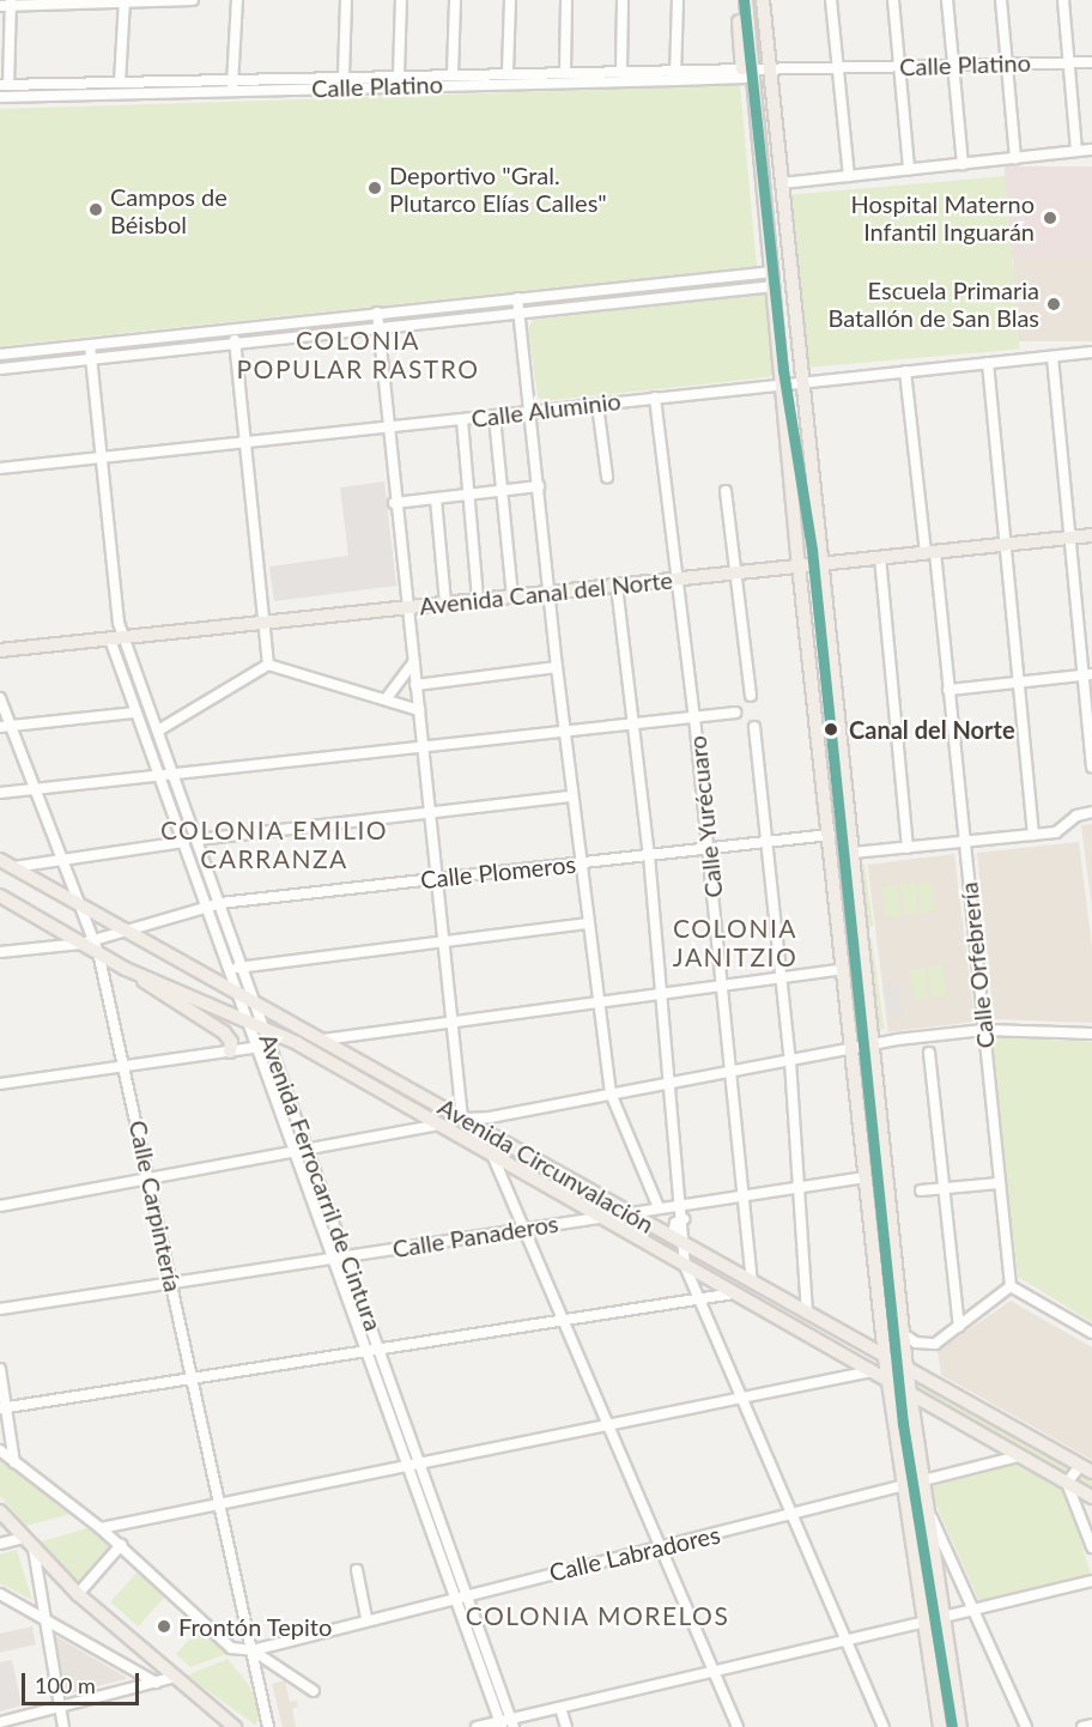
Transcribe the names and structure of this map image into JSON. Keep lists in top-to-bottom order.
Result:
{
  "streets": {
    "main road": ["Avenida Canal del Norte", "Avenida Circunvalación"],
    "street": [
      "Calle Platino",
      "Calle Aluminio",
      "Calle Yurécuaro",
      "Calle Plomeros",
      "Calle Orfebrería",
      "Avenida Ferrocarril de Cintura",
      "Calle Carpintería",
      "Calle Panaderos",
      "Calle Labradores"
    ]
  },
  "crossings": [
    ["Calle Aluminio", "Calle Yurécuaro"],
    ["Calle Aluminio", "Calle Orfebrería"],
    ["Avenida Canal del Norte", "Calle Yurécuaro"],
    ["Avenida Canal del Norte", "Calle Orfebrería"],
    ["Avenida Canal del Norte", "Avenida Ferrocarril de Cintura"],
    ["Calle Yurécuaro", "Calle Plomeros"],
    ["Calle Yurécuaro", "Avenida Circunvalación"],
    ["Calle Yurécuaro", "Calle Panaderos"],
    ["Calle Plomeros", "Avenida Circunvalación"],
    ["Calle Plomeros", "Avenida Ferrocarril de Cintura"],
    ["Calle Plomeros", "Calle Carpintería"],
    ["Avenida Circunvalación", "Avenida Ferrocarril de Cintura"],
    ["Avenida Circunvalación", "Calle Carpintería"],
    ["Avenida Circunvalación", "Calle Panaderos"],
    ["Avenida Circunvalación", "Calle Labradores"],
    ["Avenida Ferrocarril de Cintura", "Calle Panaderos"],
    ["Avenida Ferrocarril de Cintura", "Calle Labradores"],
    ["Calle Carpintería", "Calle Panaderos"],
    ["Calle Carpintería", "Calle Labradores"]
  ],
  "districts": [
    "COLONIA POPULAR RASTRO",
    "COLONIA EMILIO CARRANZA",
    "COLONIA JANITZIO",
    "COLONIA MORELOS"
  ],
  "places": [
    "Deportivo \"Gral. Plutarco Elías Calles\"",
    "Campos de Béisbol",
    "Hospital Materno Infantil Inguarán",
    "Escuela Primaria Batallón de San Blas",
    "Canal del Norte",
    "Frontón Tepito"
  ],
  "scale_bar": "100 m"
}
